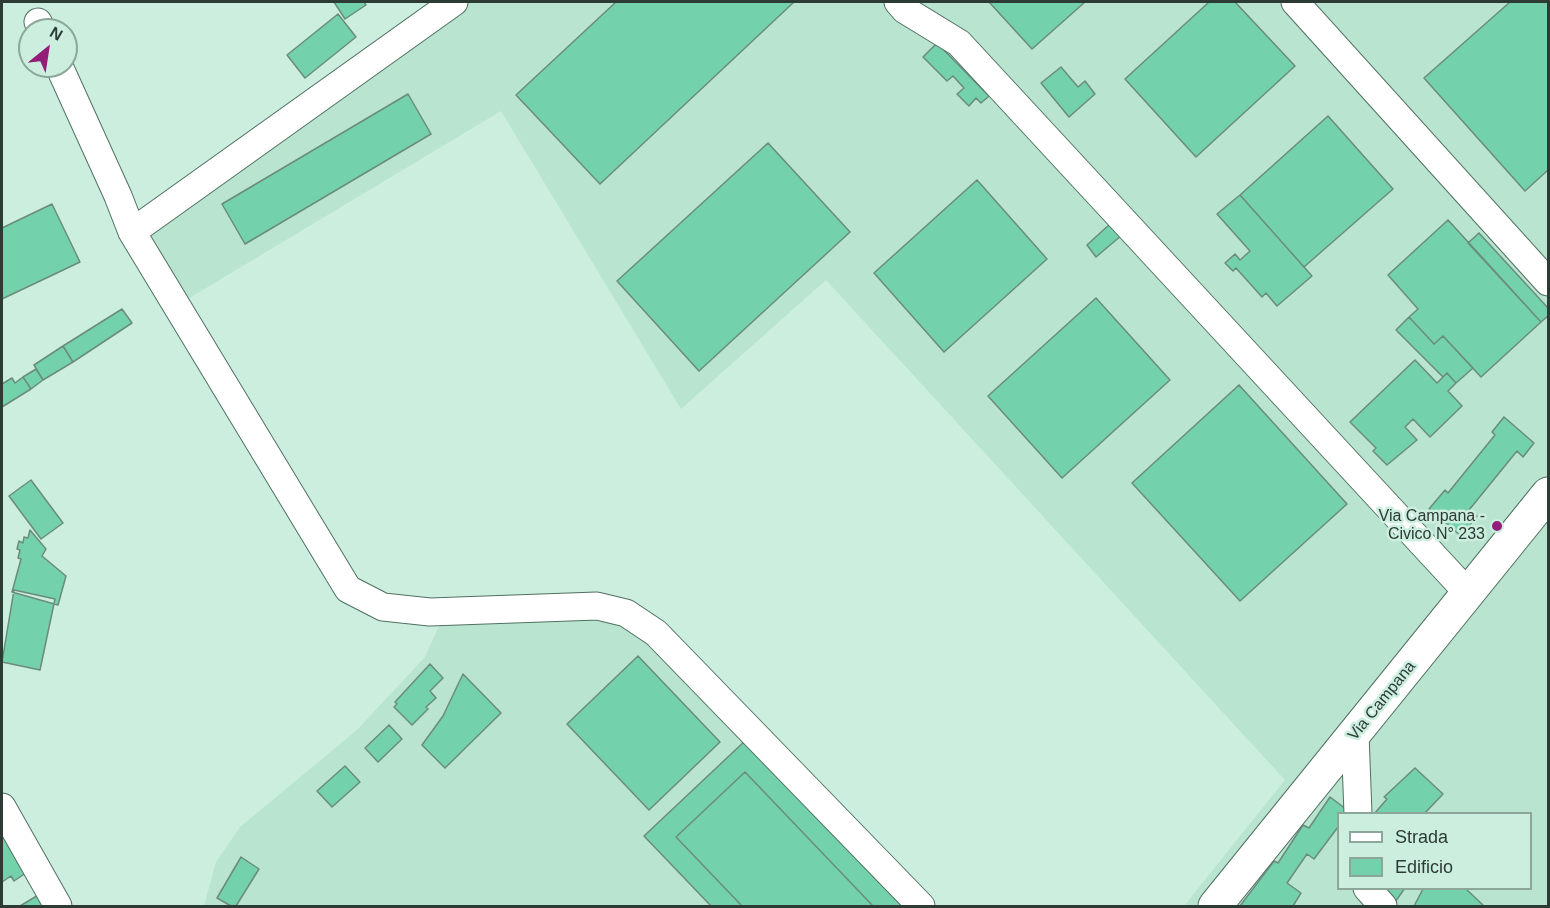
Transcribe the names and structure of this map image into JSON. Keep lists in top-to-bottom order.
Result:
{
  "streets": {
    "street": ["Via Campana"]
  },
  "places": ["Via Campana - Civico N° 233"],
  "legend": ["Strada", "Edificio"],
  "north": "top right"
}
